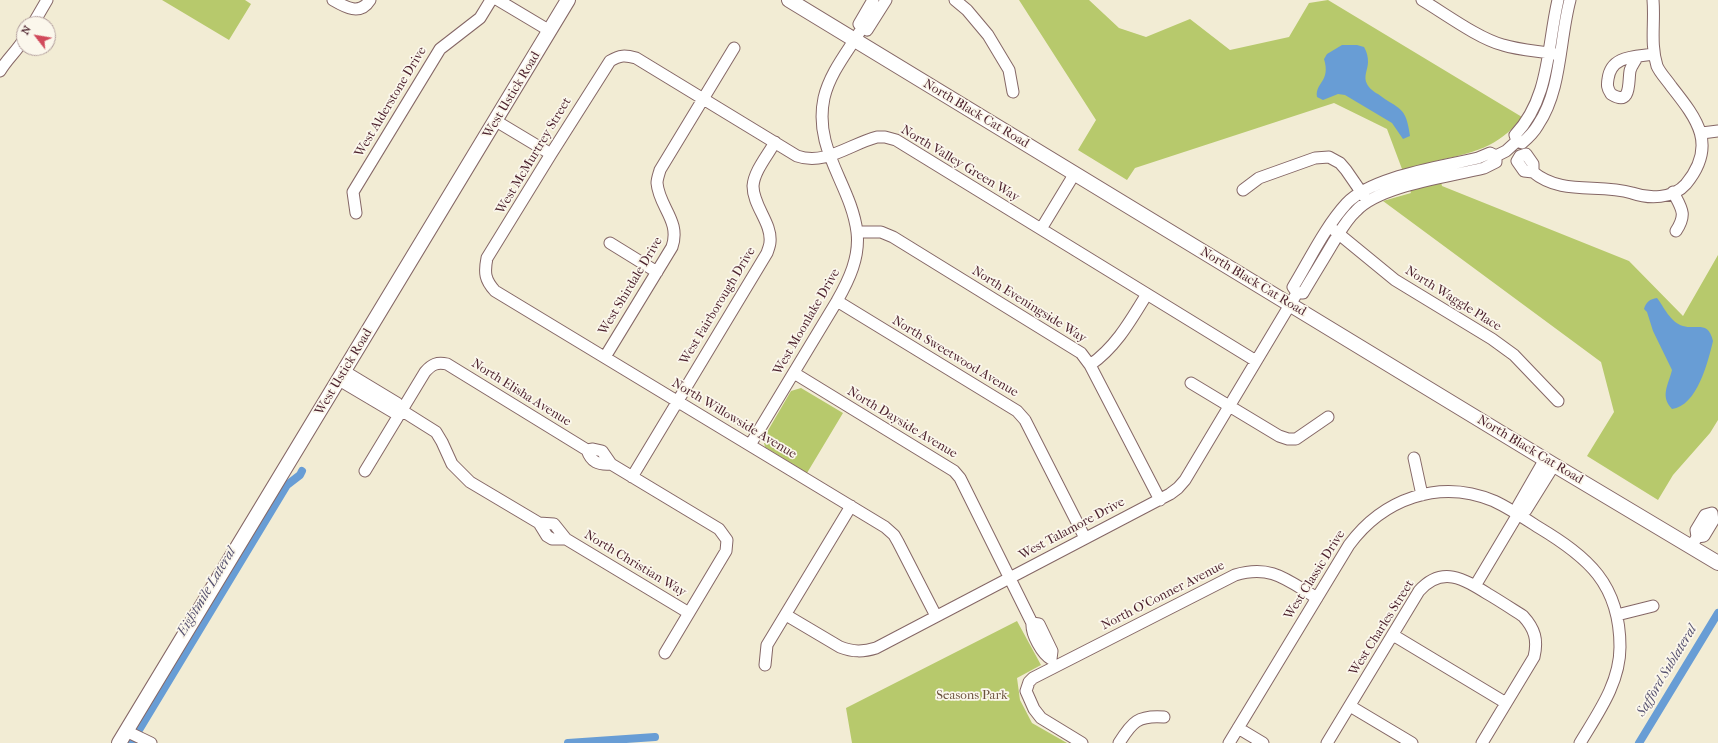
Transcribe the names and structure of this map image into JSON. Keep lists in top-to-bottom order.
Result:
{
  "streets": {
    "main road": ["West Ustick Road", "North Black Cat Road"],
    "street": [
      "West Alderstone Drive",
      "West McMurtrey Street",
      "North Valley Green Way",
      "West Shirdale Drive",
      "North Waggle Place",
      "North Eveningside Way",
      "West Fairborough Drive",
      "West Moonlake Drive",
      "North Sweetwood Avenue",
      "North Elisha Avenue",
      "North Willowside Avenue",
      "North Dayside Avenue",
      "West Talamore Drive",
      "North Christian Way",
      "West Classic Drive",
      "North O'Conner Avenue",
      "West Charles Street"
    ]
  },
  "crossings": [
    ["West Ustick Road", "North Christian Way"],
    ["North Black Cat Road", "West Moonlake Drive"],
    ["North Black Cat Road", "West Talamore Drive"],
    ["West McMurtrey Street", "North Valley Green Way"],
    ["West McMurtrey Street", "North Willowside Avenue"],
    ["North Valley Green Way", "West Shirdale Drive"],
    ["North Valley Green Way", "West Fairborough Drive"],
    ["North Valley Green Way", "West Moonlake Drive"],
    ["North Valley Green Way", "West Talamore Drive"],
    ["West Shirdale Drive", "North Willowside Avenue"],
    ["North Eveningside Way", "West Moonlake Drive"],
    ["North Eveningside Way", "West Talamore Drive"],
    ["West Fairborough Drive", "North Elisha Avenue"],
    ["West Fairborough Drive", "North Willowside Avenue"],
    ["West Moonlake Drive", "North Sweetwood Avenue"],
    ["West Moonlake Drive", "North Willowside Avenue"],
    ["West Moonlake Drive", "North Dayside Avenue"],
    ["North Sweetwood Avenue", "West Talamore Drive"],
    ["North Elisha Avenue", "North Christian Way"],
    ["North Willowside Avenue", "West Talamore Drive"],
    ["North Dayside Avenue", "West Talamore Drive"],
    ["North Dayside Avenue", "North O'Conner Avenue"],
    ["West Classic Drive", "North O'Conner Avenue"]
  ],
  "water": ["Eightmile Lateral", "Safford Sublateral"],
  "parks": ["Seasons Park"],
  "north": "top left"
}
